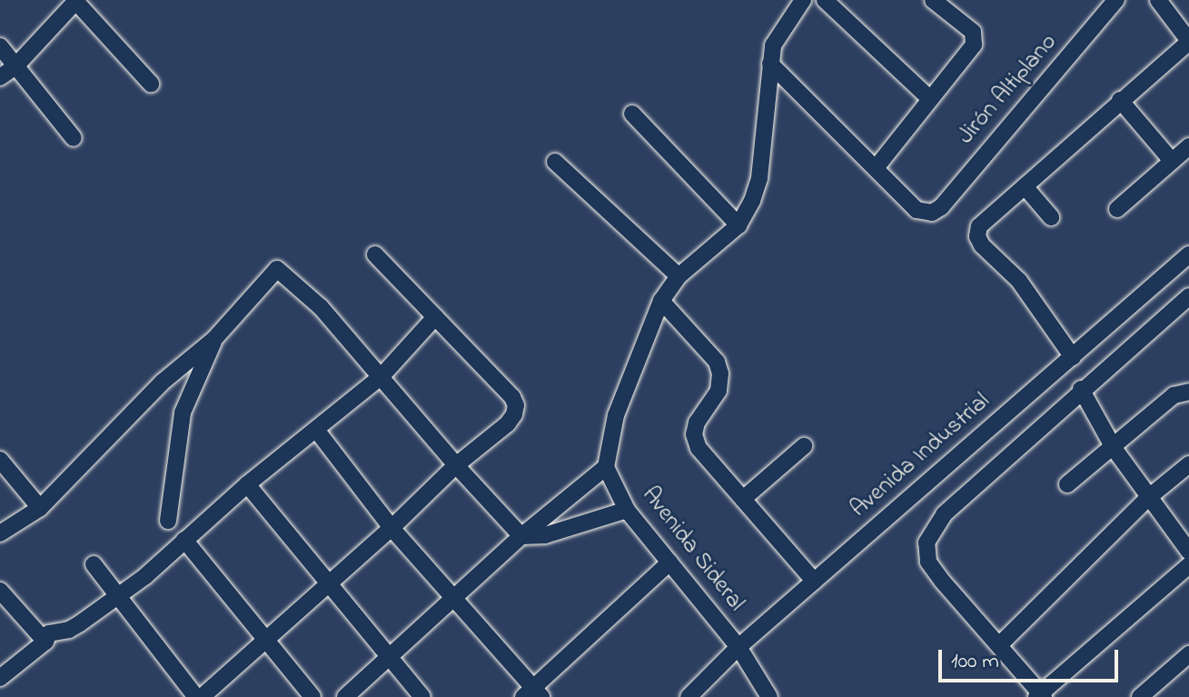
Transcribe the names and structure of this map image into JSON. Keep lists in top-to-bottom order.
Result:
{
  "streets": {
    "street": ["Jirón Altiplano", "Avenida Industrial", "Avenida Sideral"]
  },
  "crossings": [
    ["Avenida Industrial", "Avenida Sideral"]
  ],
  "scale_bar": "100 m"
}
